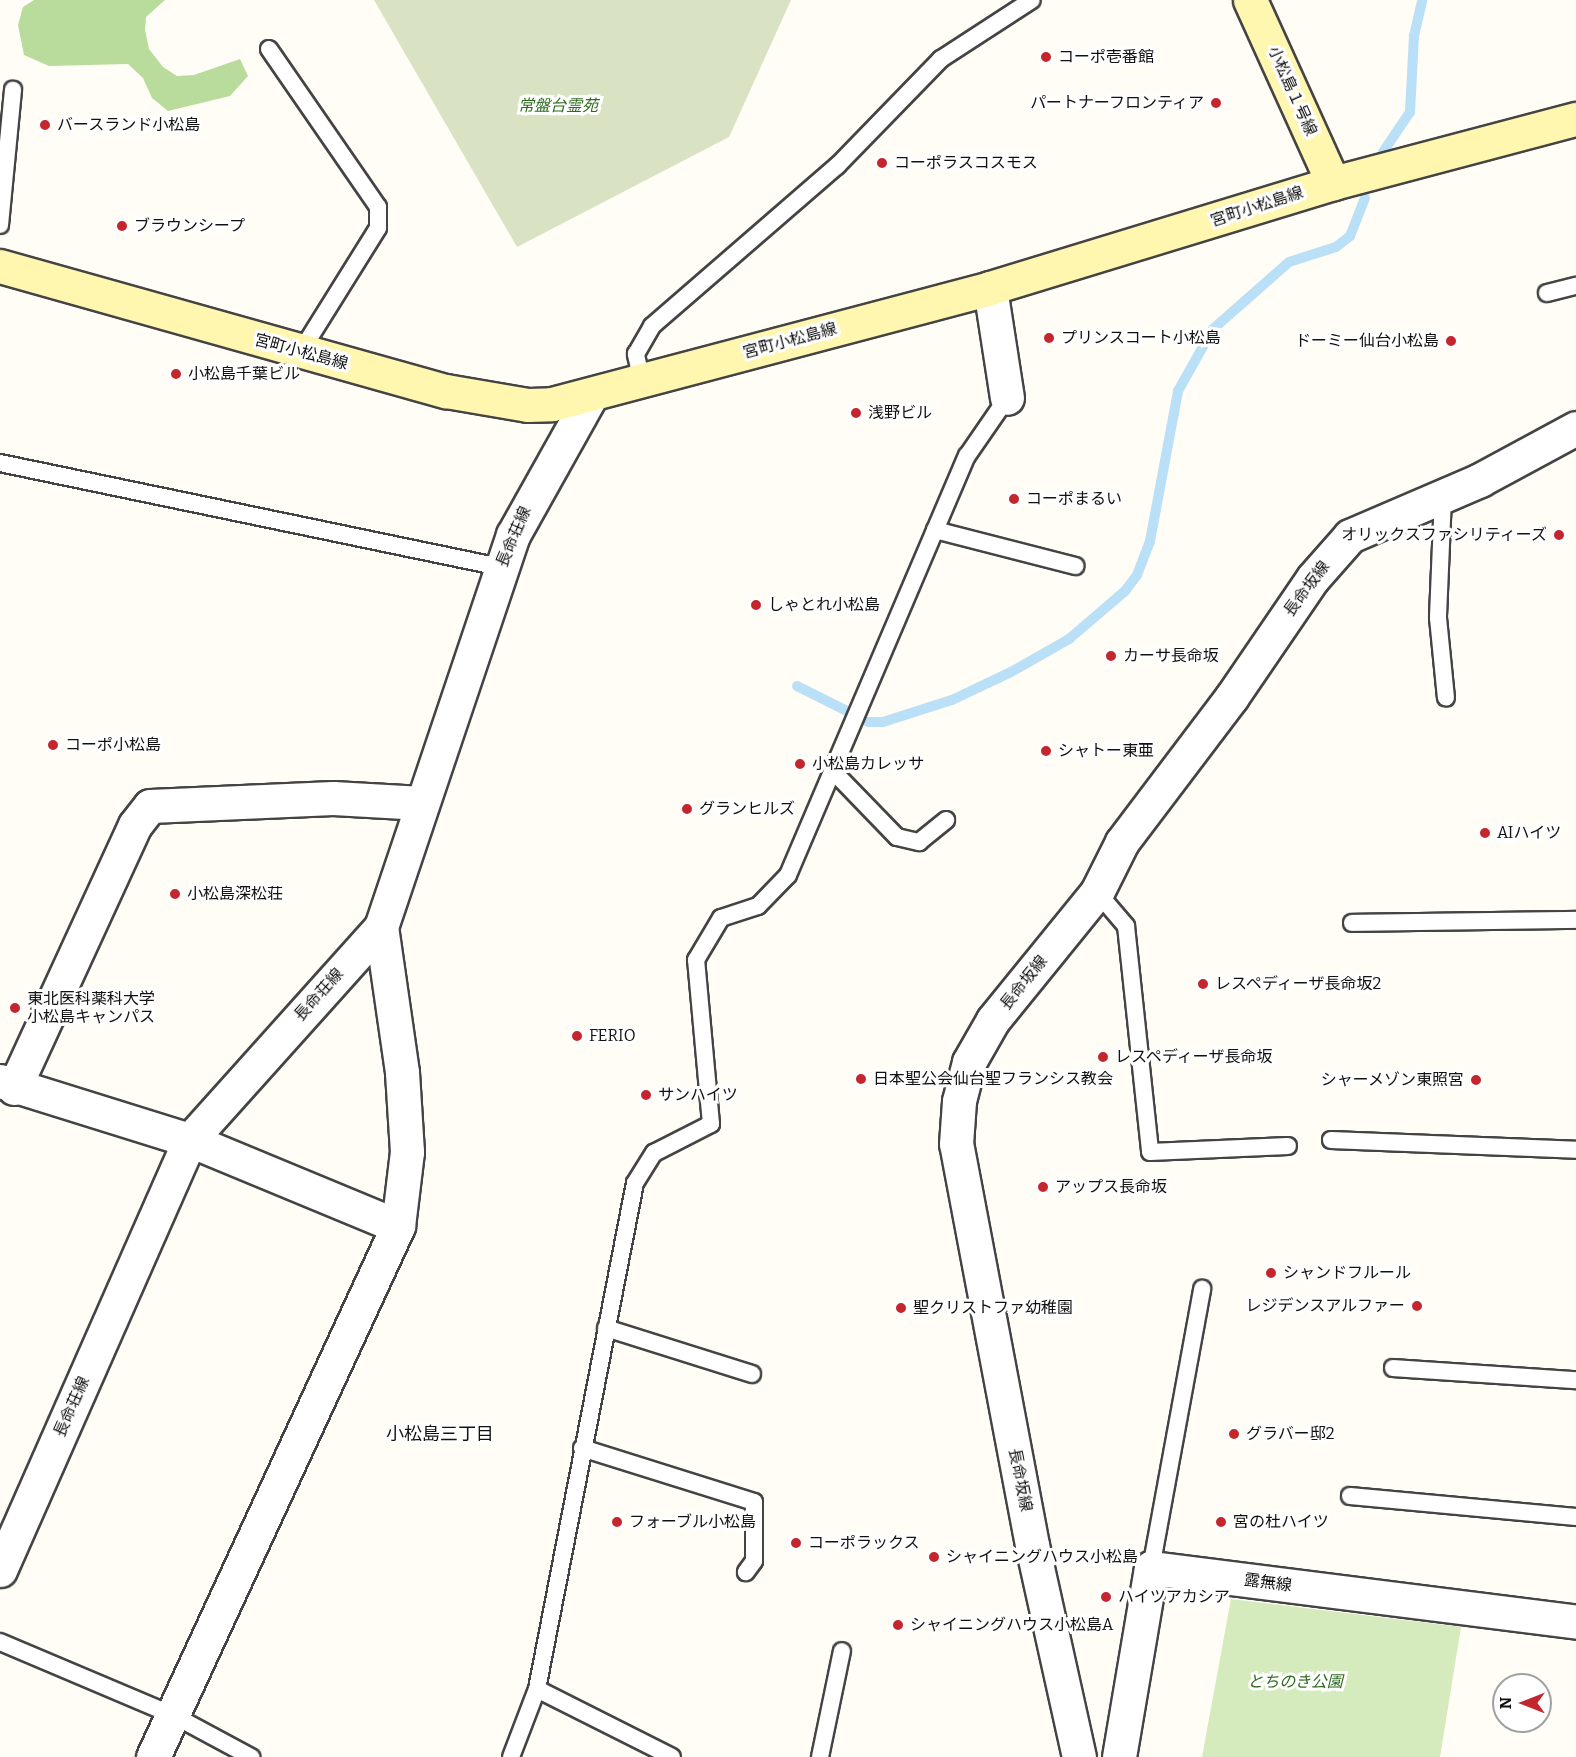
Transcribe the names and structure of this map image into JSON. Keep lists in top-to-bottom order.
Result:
{
  "streets": {
    "street": [
      "小松島１号線",
      "宮町小松島線",
      "長命荘線",
      "長命坂線",
      "露無線"
    ]
  },
  "crossings": [
    ["小松島１号線", "宮町小松島線"],
    ["宮町小松島線", "長命荘線"]
  ],
  "districts": ["小松島三丁目"],
  "parks": ["常盤台霊苑", "とちのき公園"],
  "places": [
    "コーポ壱番館",
    "パートナーフロンティア",
    "バースランド小松島",
    "コーポラスコスモス",
    "ブラウンシープ",
    "プリンスコート小松島",
    "ドーミー仙台小松島",
    "小松島千葉ビル",
    "浅野ビル",
    "コーポまるい",
    "オリックスファシリティーズ",
    "しゃとれ小松島",
    "カーサ長命坂",
    "コーポ小松島",
    "シャトー東亜",
    "小松島カレッサ",
    "グランヒルズ",
    "AIハイツ",
    "小松島深松荘",
    "レスペディーザ長命坂2",
    "東北医科薬科大学 小松島キャンパス",
    "FERIO",
    "レスペディーザ長命坂",
    "日本聖公会仙台聖フランシス教会",
    "シャーメゾン東照宮",
    "サンハイツ",
    "アップス長命坂",
    "シャンドフルール",
    "レジデンスアルファー",
    "聖クリストファ幼稚園",
    "グラバー邸2",
    "フォーブル小松島",
    "宮の杜ハイツ",
    "コーポラックス",
    "シャイニングハウス小松島",
    "ハイツアカシア",
    "シャイニングハウス小松島A"
  ],
  "north": "left"
}
